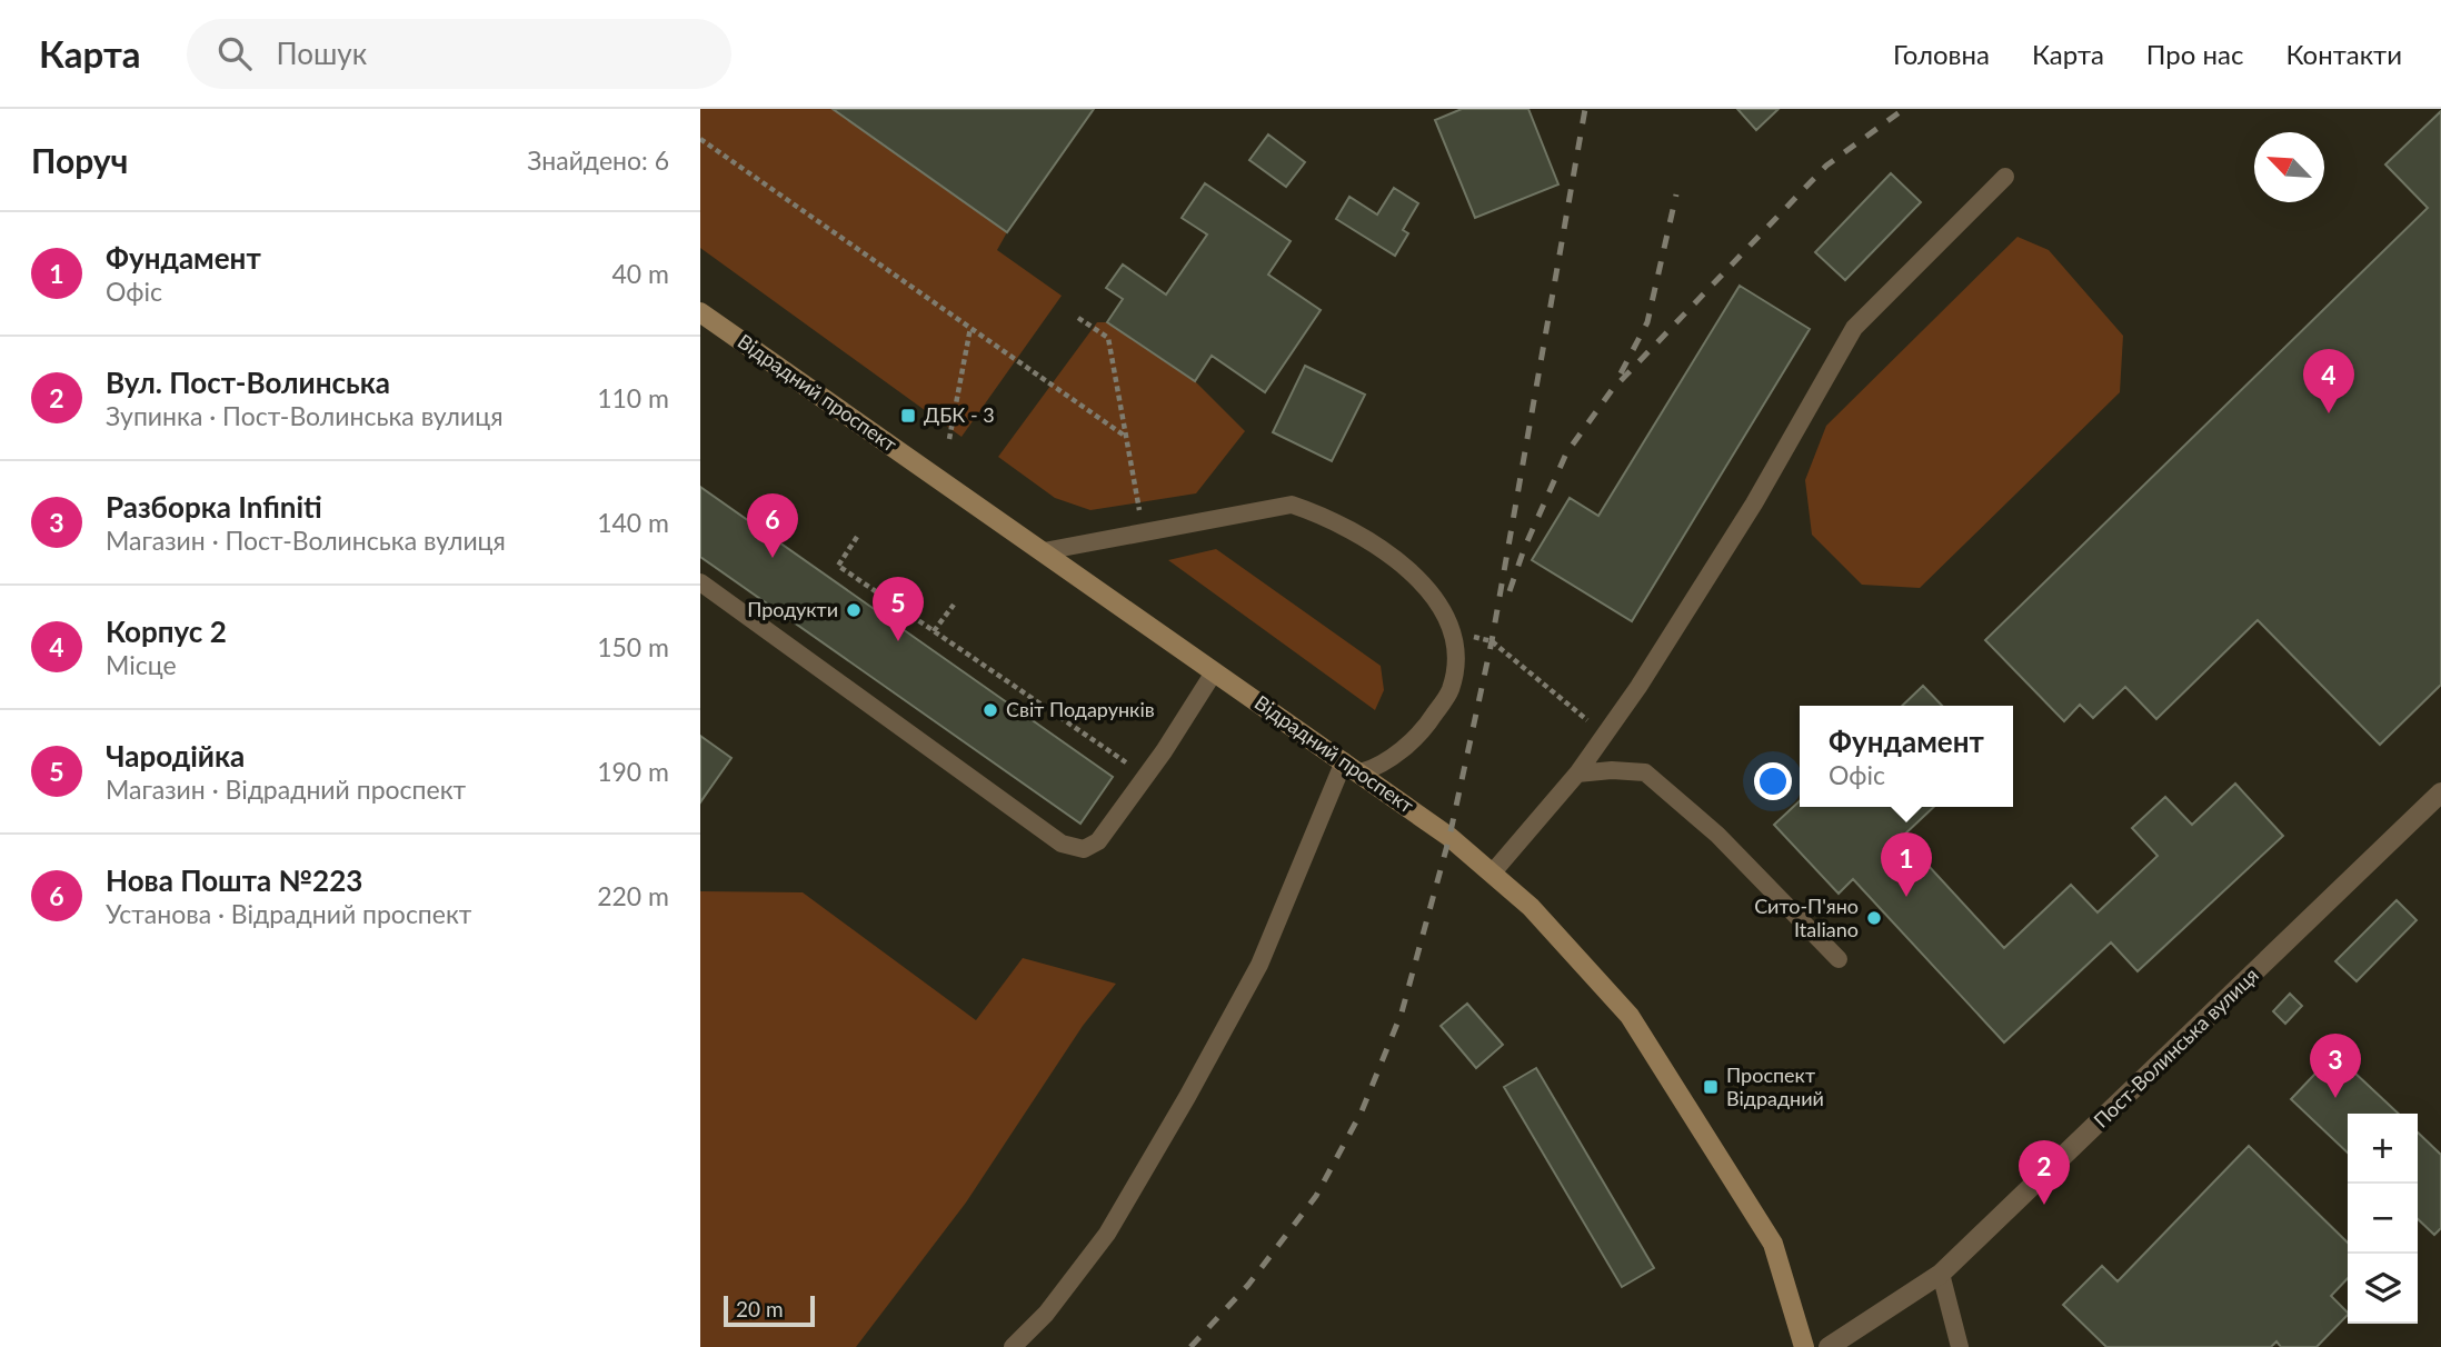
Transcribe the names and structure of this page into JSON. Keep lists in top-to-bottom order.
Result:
{
  "streets": {
    "main road": ["Відрадний проспект"],
    "street": ["Пост-Волинська вулиця"]
  },
  "places": {
    "transit": ["ДБК - 3", "Проспект Відрадний"],
    "other": ["Продукти", "Світ Подарунків", "Сито-П'яно Italiano"]
  },
  "scale_bar": "20 m",
  "north": "top left",
  "page": {
    "header": "Карта",
    "search": "Пошук",
    "nav": [
      "Головна",
      "Карта",
      "Про нас",
      "Контакти"
    ],
    "heading": ["Поруч", "Знайдено: 6"],
    "list": [
      {
        "mark": "1",
        "name": "Фундамент",
        "note": "Офіс",
        "value": "40 m"
      },
      {
        "mark": "2",
        "name": "Вул. Пост-Волинська",
        "note": "Зупинка · Пост-Волинська вулиця",
        "value": "110 m"
      },
      {
        "mark": "3",
        "name": "Разборка Infiniti",
        "note": "Магазин · Пост-Волинська вулиця",
        "value": "140 m"
      },
      {
        "mark": "4",
        "name": "Корпус 2",
        "note": "Місце",
        "value": "150 m"
      },
      {
        "mark": "5",
        "name": "Чародійка",
        "note": "Магазин · Відрадний проспект",
        "value": "190 m"
      },
      {
        "mark": "6",
        "name": "Нова Пошта №223",
        "note": "Установа · Відрадний проспект",
        "value": "220 m"
      }
    ],
    "pins": [
      "4",
      "6",
      "5",
      "1",
      "3",
      "2"
    ],
    "popup": ["Фундамент", "Офіс"],
    "map_buttons": ["+", "−"],
    "scale": "20 m"
  }
}
